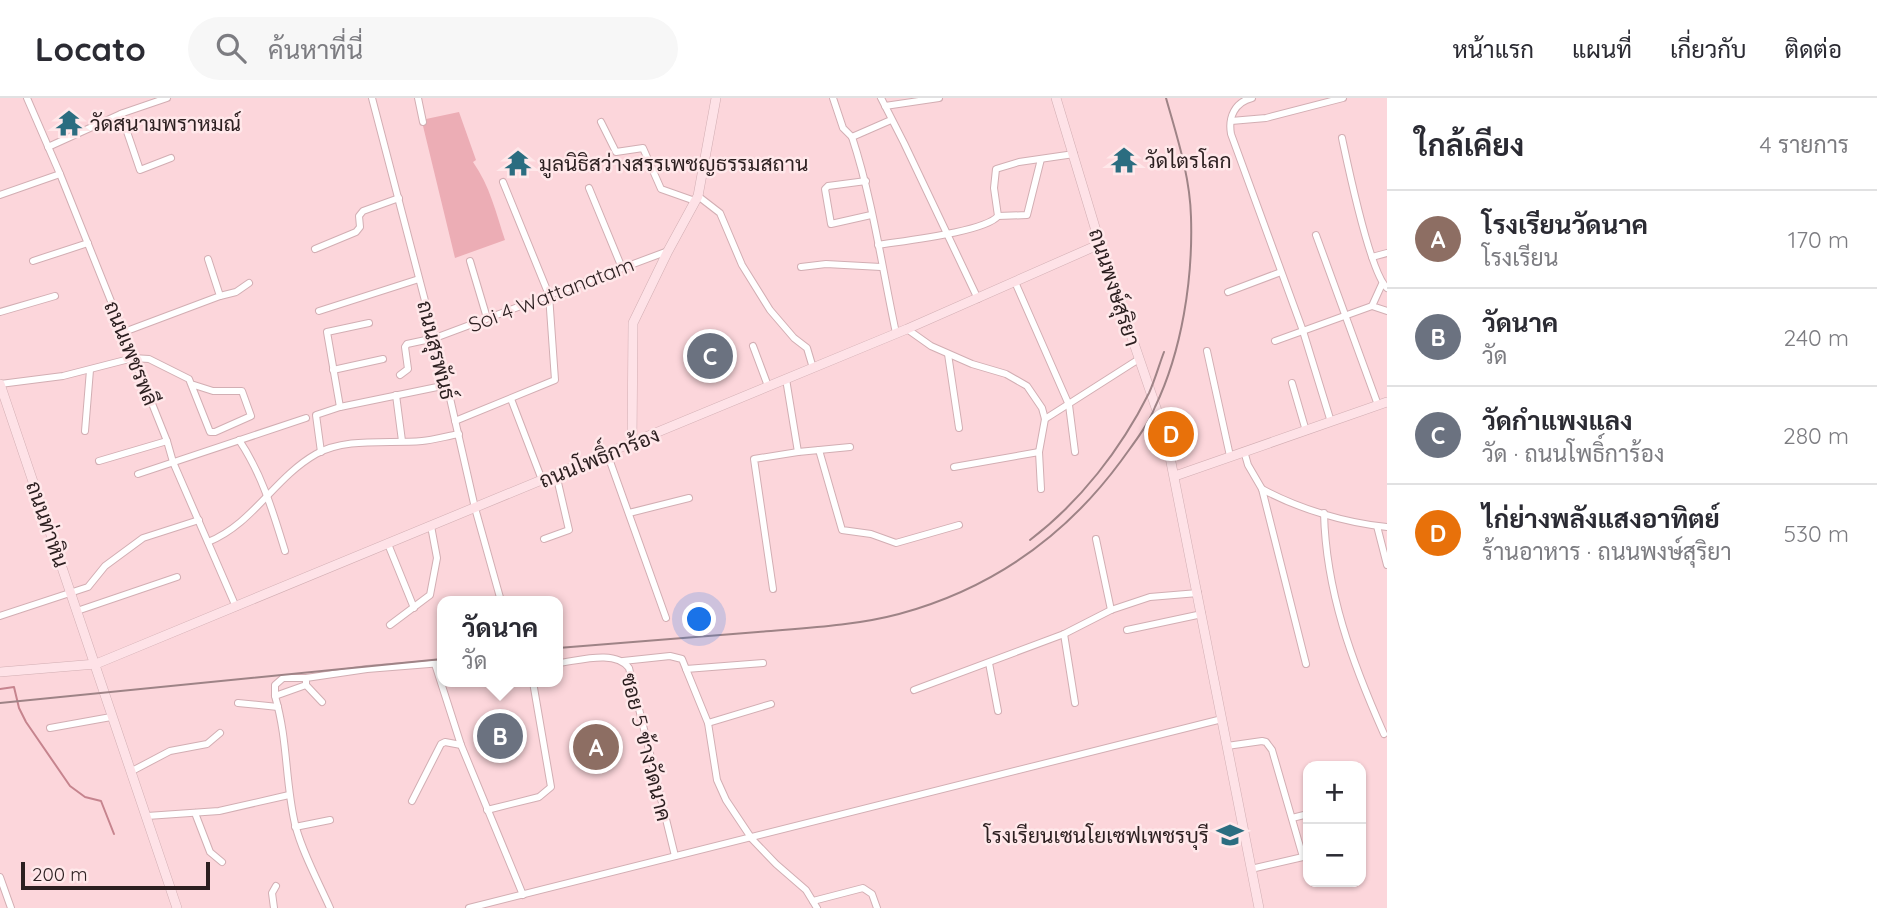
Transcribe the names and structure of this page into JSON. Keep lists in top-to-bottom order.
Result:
{
  "streets": {
    "street": [
      "ถนนพงษ์สุริยา",
      "Soi 4 Wattanatam",
      "ถนนสุรพันธ์",
      "ถนนเพชรพลี",
      "ถนนโพธิ์การ้อง",
      "ถนนท่าหิน",
      "ซอย 5 ข้างวัดนาค"
    ]
  },
  "crossings": [
    ["ถนนพงษ์สุริยา", "ถนนโพธิ์การ้อง"],
    ["Soi 4 Wattanatam", "ถนนสุรพันธ์"],
    ["ถนนสุรพันธ์", "ถนนโพธิ์การ้อง"],
    ["ถนนเพชรพลี", "ถนนโพธิ์การ้อง"],
    ["ถนนโพธิ์การ้อง", "ถนนท่าหิน"]
  ],
  "places": {
    "temple": ["วัดสนามพราหมณ์", "วัดไตรโลก", "มูลนิธิสว่างสรรเพชญธรรมสถาน"],
    "school or university": ["โรงเรียนเซนโยเซฟเพชรบุรี"]
  },
  "scale_bar": "200 m",
  "page": {
    "header": "Locato",
    "search": "ค้นหาที่นี่",
    "nav": [
      "หน้าแรก",
      "แผนที่",
      "เกี่ยวกับ",
      "ติดต่อ"
    ],
    "heading": ["ใกล้เคียง", "4 รายการ"],
    "list": [
      {
        "mark": "A",
        "name": "โรงเรียนวัดนาค",
        "note": "โรงเรียน",
        "value": "170 m"
      },
      {
        "mark": "B",
        "name": "วัดนาค",
        "note": "วัด",
        "value": "240 m"
      },
      {
        "mark": "C",
        "name": "วัดกำแพงแลง",
        "note": "วัด · ถนนโพธิ์การ้อง",
        "value": "280 m"
      },
      {
        "mark": "D",
        "name": "ไก่ย่างพลังแสงอาทิตย์",
        "note": "ร้านอาหาร · ถนนพงษ์สุริยา",
        "value": "530 m"
      }
    ],
    "pins": [
      "C",
      "D",
      "B",
      "A"
    ],
    "popup": ["วัดนาค", "วัด"],
    "map_buttons": ["+", "−"],
    "scale": "200 m"
  }
}
